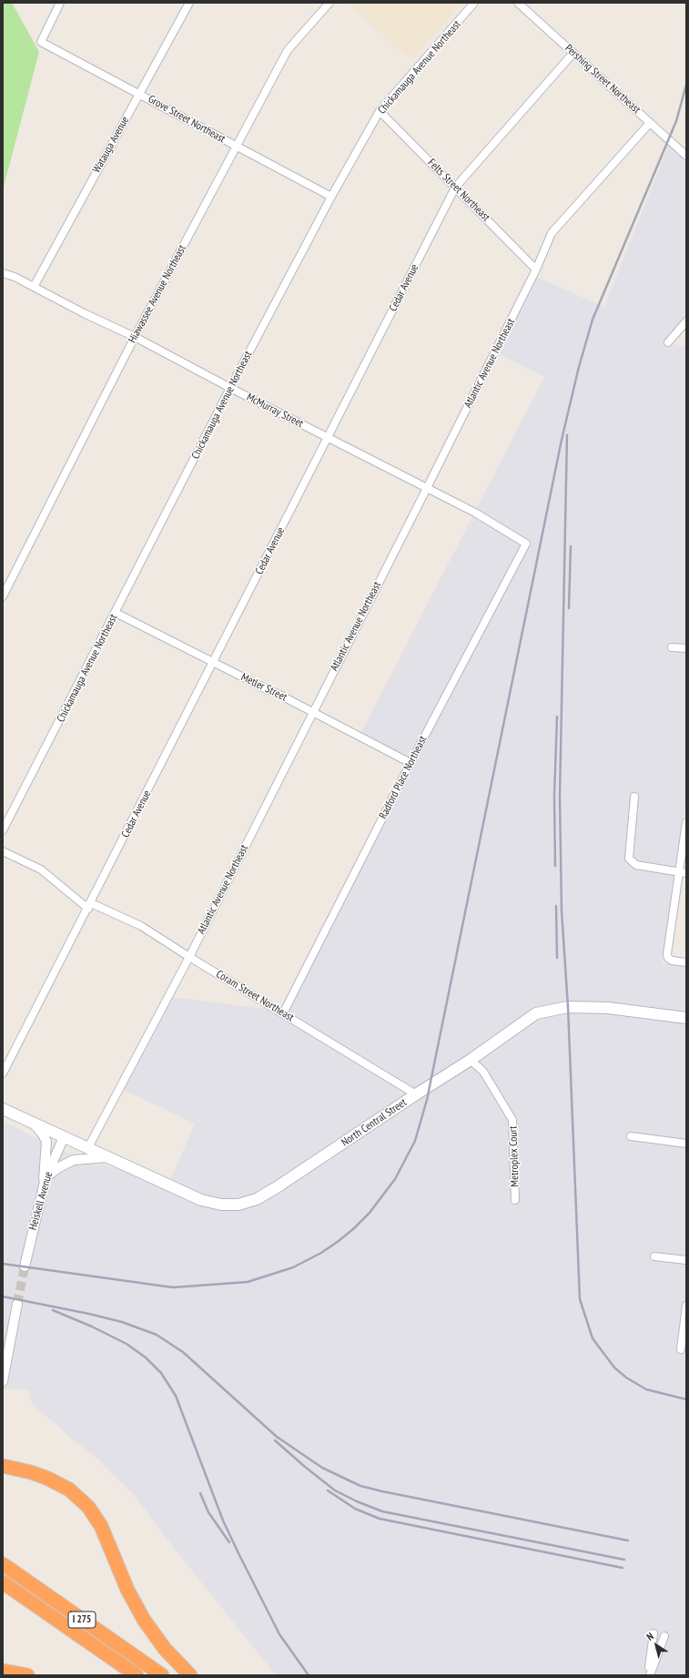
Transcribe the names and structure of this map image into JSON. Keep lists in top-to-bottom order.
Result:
{
  "streets": {
    "highway": ["I 275"],
    "main road": ["North Central Street"],
    "street": [
      "Chickamauga Avenue Northeast",
      "Pershing Street Northeast",
      "Grove Street Northeast",
      "Watauga Avenue",
      "Felts Street Northeast",
      "Cedar Avenue",
      "Hiawassee Avenue Northeast",
      "Atlantic Avenue Northeast",
      "McMurray Street",
      "Metler Street",
      "Radford Place Northeast",
      "Coram Street Northeast",
      "Metroplex Court",
      "Heiskell Avenue"
    ]
  },
  "crossings": [
    ["Chickamauga Avenue Northeast", "Grove Street Northeast"],
    ["Chickamauga Avenue Northeast", "Felts Street Northeast"],
    ["Chickamauga Avenue Northeast", "McMurray Street"],
    ["Chickamauga Avenue Northeast", "Metler Street"],
    ["Pershing Street Northeast", "Cedar Avenue"],
    ["Pershing Street Northeast", "Atlantic Avenue Northeast"],
    ["Grove Street Northeast", "Watauga Avenue"],
    ["Grove Street Northeast", "Hiawassee Avenue Northeast"],
    ["Watauga Avenue", "McMurray Street"],
    ["Felts Street Northeast", "Cedar Avenue"],
    ["Felts Street Northeast", "Atlantic Avenue Northeast"],
    ["Cedar Avenue", "McMurray Street"],
    ["Cedar Avenue", "Metler Street"],
    ["Cedar Avenue", "Coram Street Northeast"],
    ["Hiawassee Avenue Northeast", "McMurray Street"],
    ["Atlantic Avenue Northeast", "McMurray Street"],
    ["Atlantic Avenue Northeast", "Metler Street"],
    ["Atlantic Avenue Northeast", "Coram Street Northeast"],
    ["Atlantic Avenue Northeast", "North Central Street"],
    ["McMurray Street", "Radford Place Northeast"],
    ["Metler Street", "Radford Place Northeast"],
    ["Radford Place Northeast", "Coram Street Northeast"],
    ["Coram Street Northeast", "North Central Street"],
    ["North Central Street", "Metroplex Court"],
    ["North Central Street", "Heiskell Avenue"]
  ],
  "north": "top left"
}
